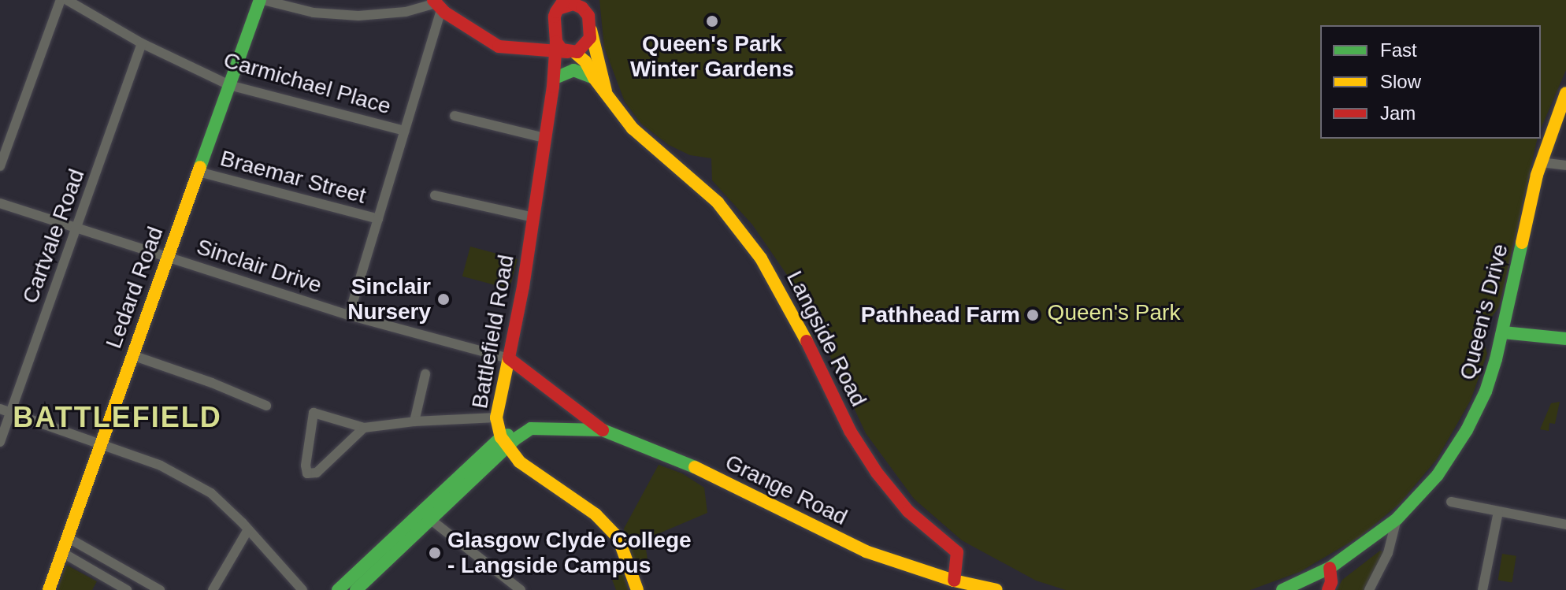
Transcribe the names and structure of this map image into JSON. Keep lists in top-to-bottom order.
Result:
{
  "streets": {
    "street": [
      "Carmichael Place",
      "Braemar Street",
      "Cartvale Road",
      "Sinclair Drive",
      "Ledard Road",
      "Queen's Drive",
      "Battlefield Road",
      "Langside Road",
      "Grange Road"
    ]
  },
  "crossings": [
    ["Carmichael Place", "Cartvale Road"],
    ["Carmichael Place", "Ledard Road"],
    ["Braemar Street", "Ledard Road"],
    ["Cartvale Road", "Sinclair Drive"],
    ["Sinclair Drive", "Ledard Road"],
    ["Sinclair Drive", "Battlefield Road"],
    ["Sinclair Drive", "Grange Road"],
    ["Battlefield Road", "Langside Road"],
    ["Battlefield Road", "Grange Road"],
    ["Langside Road", "Grange Road"]
  ],
  "districts": ["BATTLEFIELD"],
  "parks": ["Queen's Park"],
  "places": [
    "Queen's Park Winter Gardens",
    "Sinclair Nursery",
    "Pathhead Farm",
    "Glasgow Clyde College - Langside Campus"
  ],
  "legend": ["Fast", "Slow", "Jam"]
}
